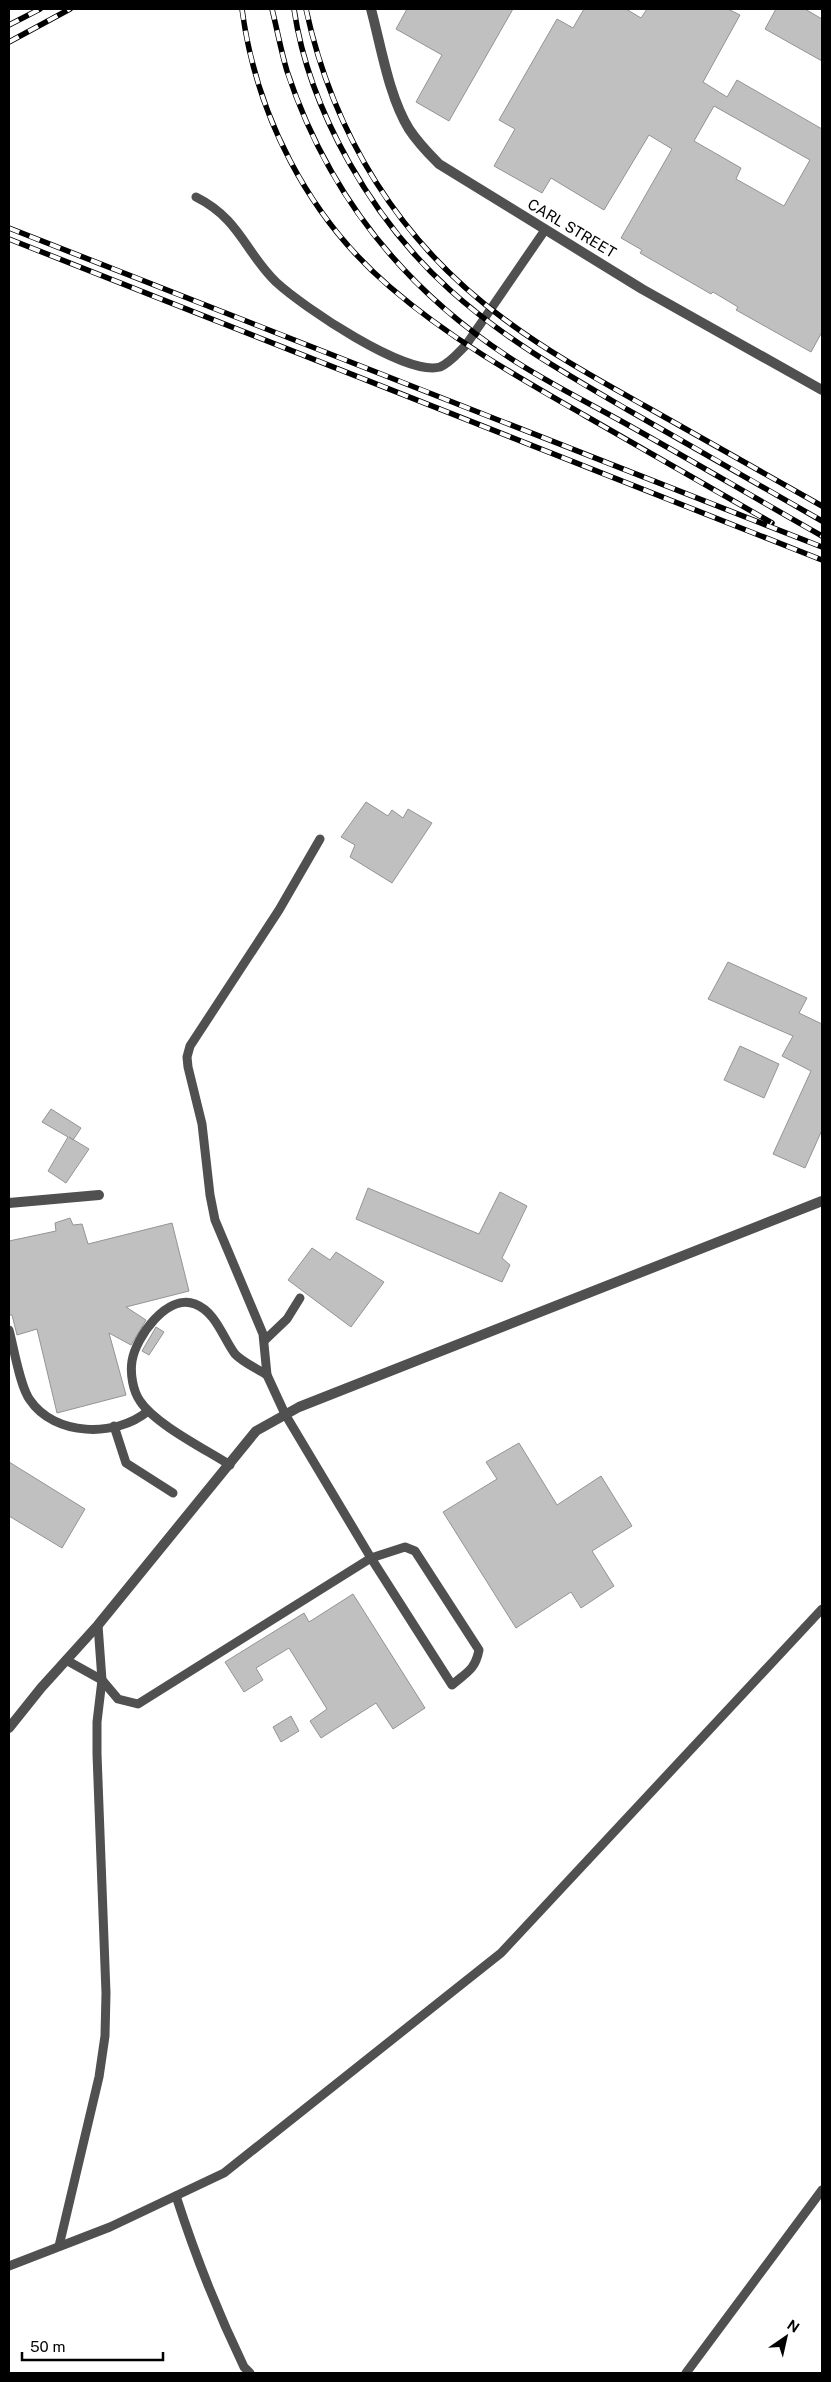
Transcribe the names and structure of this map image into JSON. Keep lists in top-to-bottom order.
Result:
{
  "streets": {
    "street": ["CARL STREET"]
  },
  "scale_bar": "50 m",
  "north": "top right"
}
